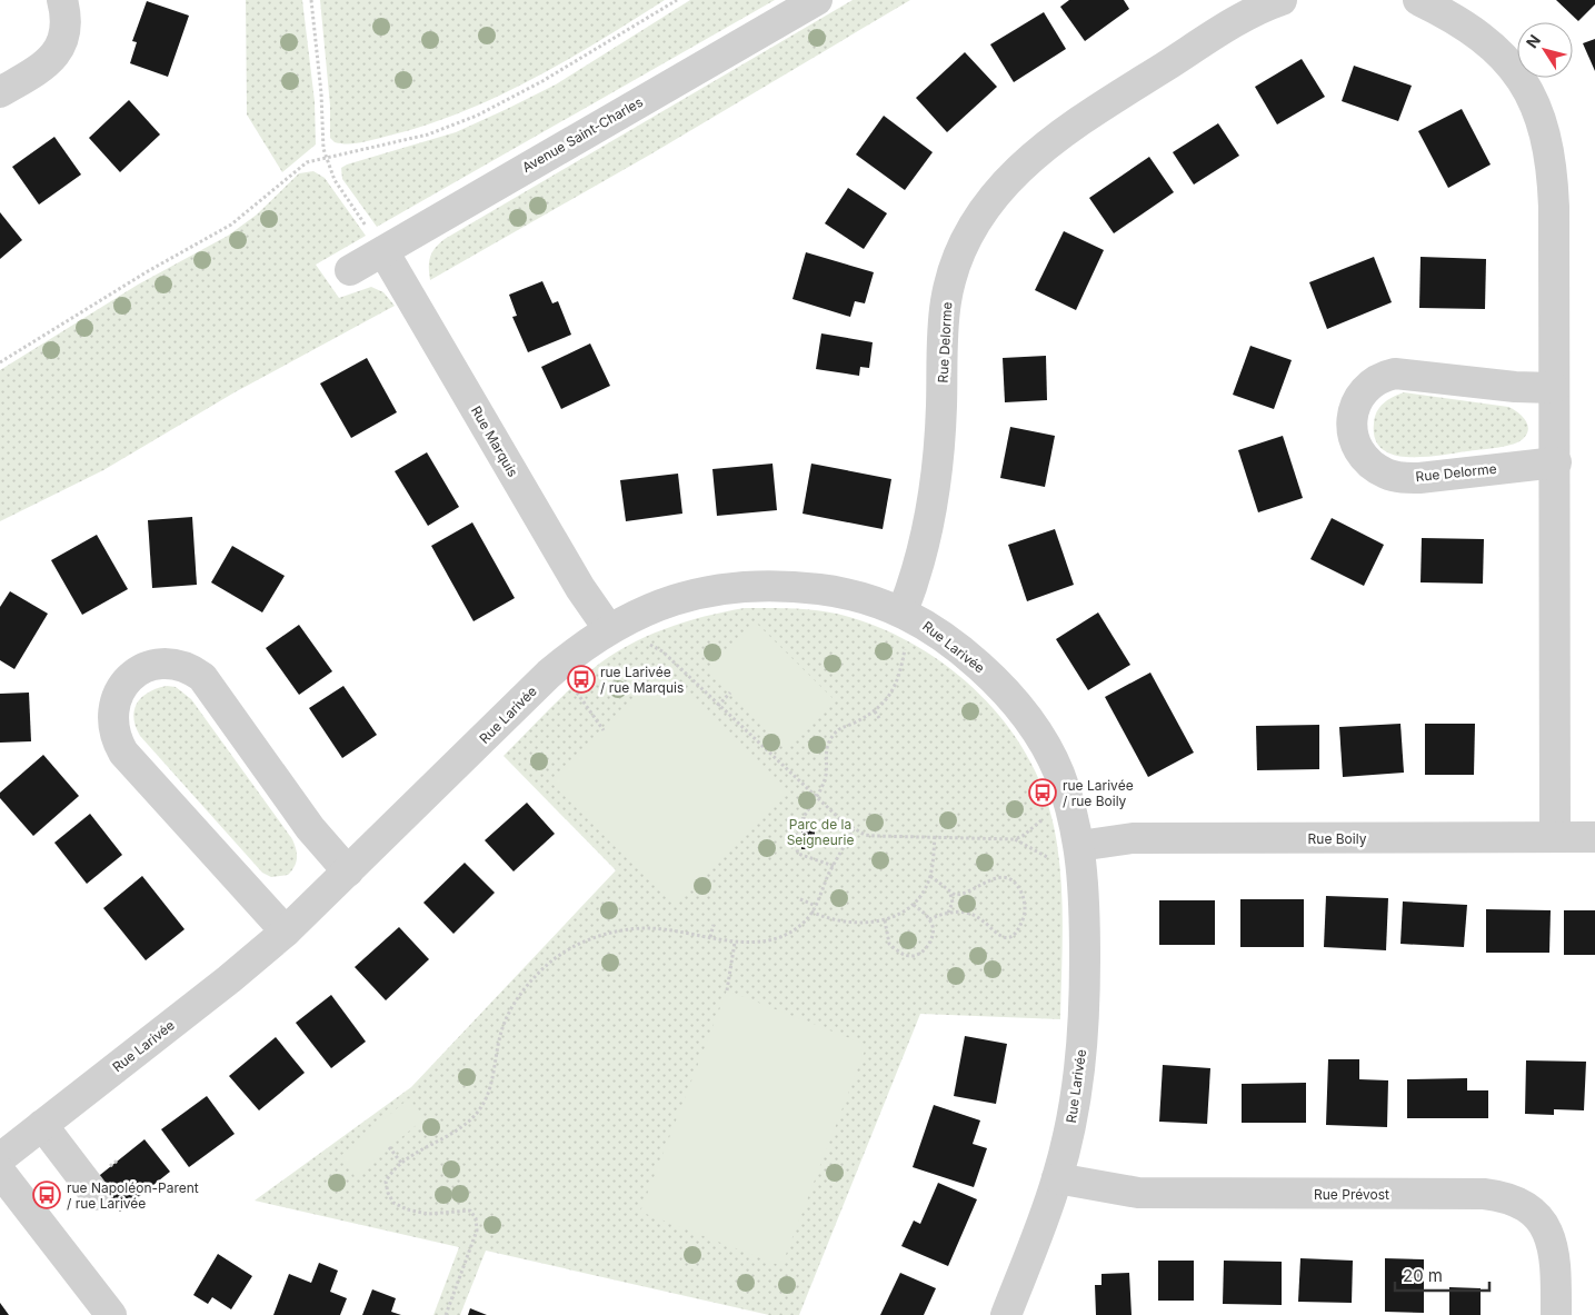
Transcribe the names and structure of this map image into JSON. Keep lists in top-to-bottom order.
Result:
{
  "streets": {
    "street": [
      "Avenue Saint-Charles",
      "Rue Delorme",
      "Rue Marquis",
      "Rue Larivée",
      "Rue Boily",
      "Rue Prévost"
    ]
  },
  "crossings": [
    ["Avenue Saint-Charles", "Rue Marquis"],
    ["Rue Delorme", "Rue Larivée"],
    ["Rue Marquis", "Rue Larivée"],
    ["Rue Larivée", "Rue Boily"],
    ["Rue Larivée", "Rue Prévost"]
  ],
  "parks": ["Parc de la Seigneurie"],
  "places": {
    "bus stop": ["rue Larivée / rue Marquis", "rue Larivée / rue Boily", "rue Napoléon-Parent / rue Larivée"]
  },
  "scale_bar": "20 m",
  "north": "top left"
}
